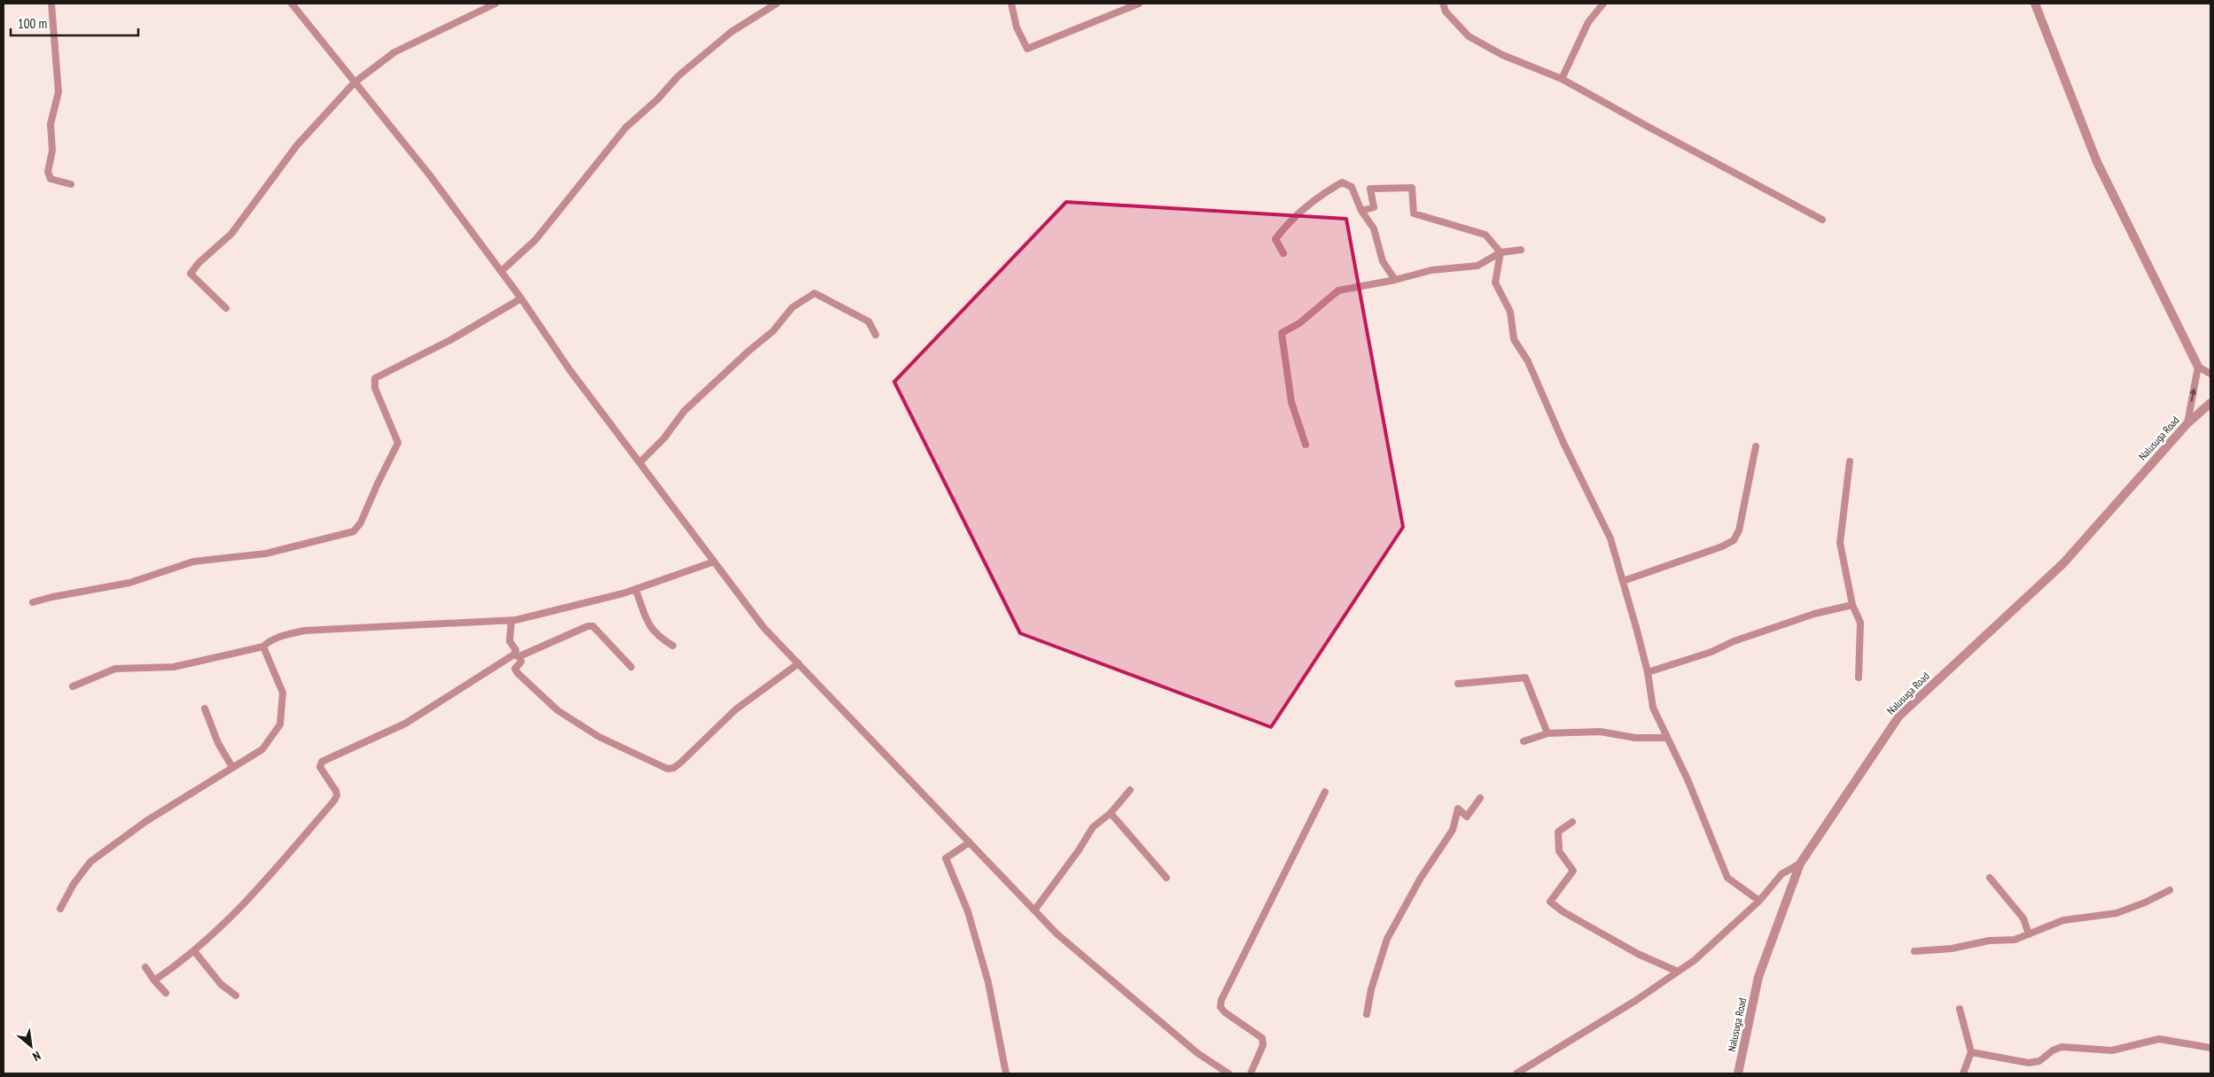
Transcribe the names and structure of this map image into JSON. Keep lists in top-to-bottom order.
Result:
{
  "streets": {
    "street": ["Nalusuga Road"]
  },
  "scale_bar": "100 m",
  "north": "bottom right"
}
